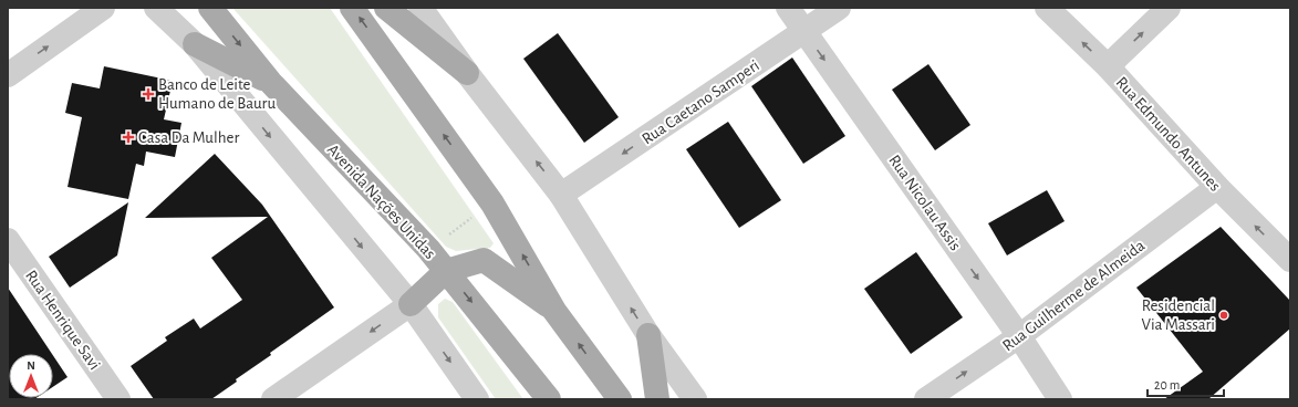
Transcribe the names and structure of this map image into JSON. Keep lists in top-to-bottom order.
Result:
{
  "streets": {
    "main road": ["Avenida Nações Unidas"],
    "street": [
      "Rua Caetano Samperi",
      "Rua Edmundo Antunes",
      "Rua Nicolau Assis",
      "Rua Guilherme de Almeida",
      "Rua Henrique Savi"
    ]
  },
  "crossings": [
    ["Rua Caetano Samperi", "Rua Nicolau Assis"],
    ["Rua Edmundo Antunes", "Rua Guilherme de Almeida"],
    ["Rua Nicolau Assis", "Rua Guilherme de Almeida"]
  ],
  "one_way": ["Rua Caetano Samperi", "Rua Edmundo Antunes", "Rua Nicolau Assis"],
  "places": {
    "health": ["Banco de Leite Humano de Bauru", "Casa Da Mulher"],
    "other": ["Residencial Via Massari"]
  },
  "scale_bar": "20 m",
  "north": "top"
}
